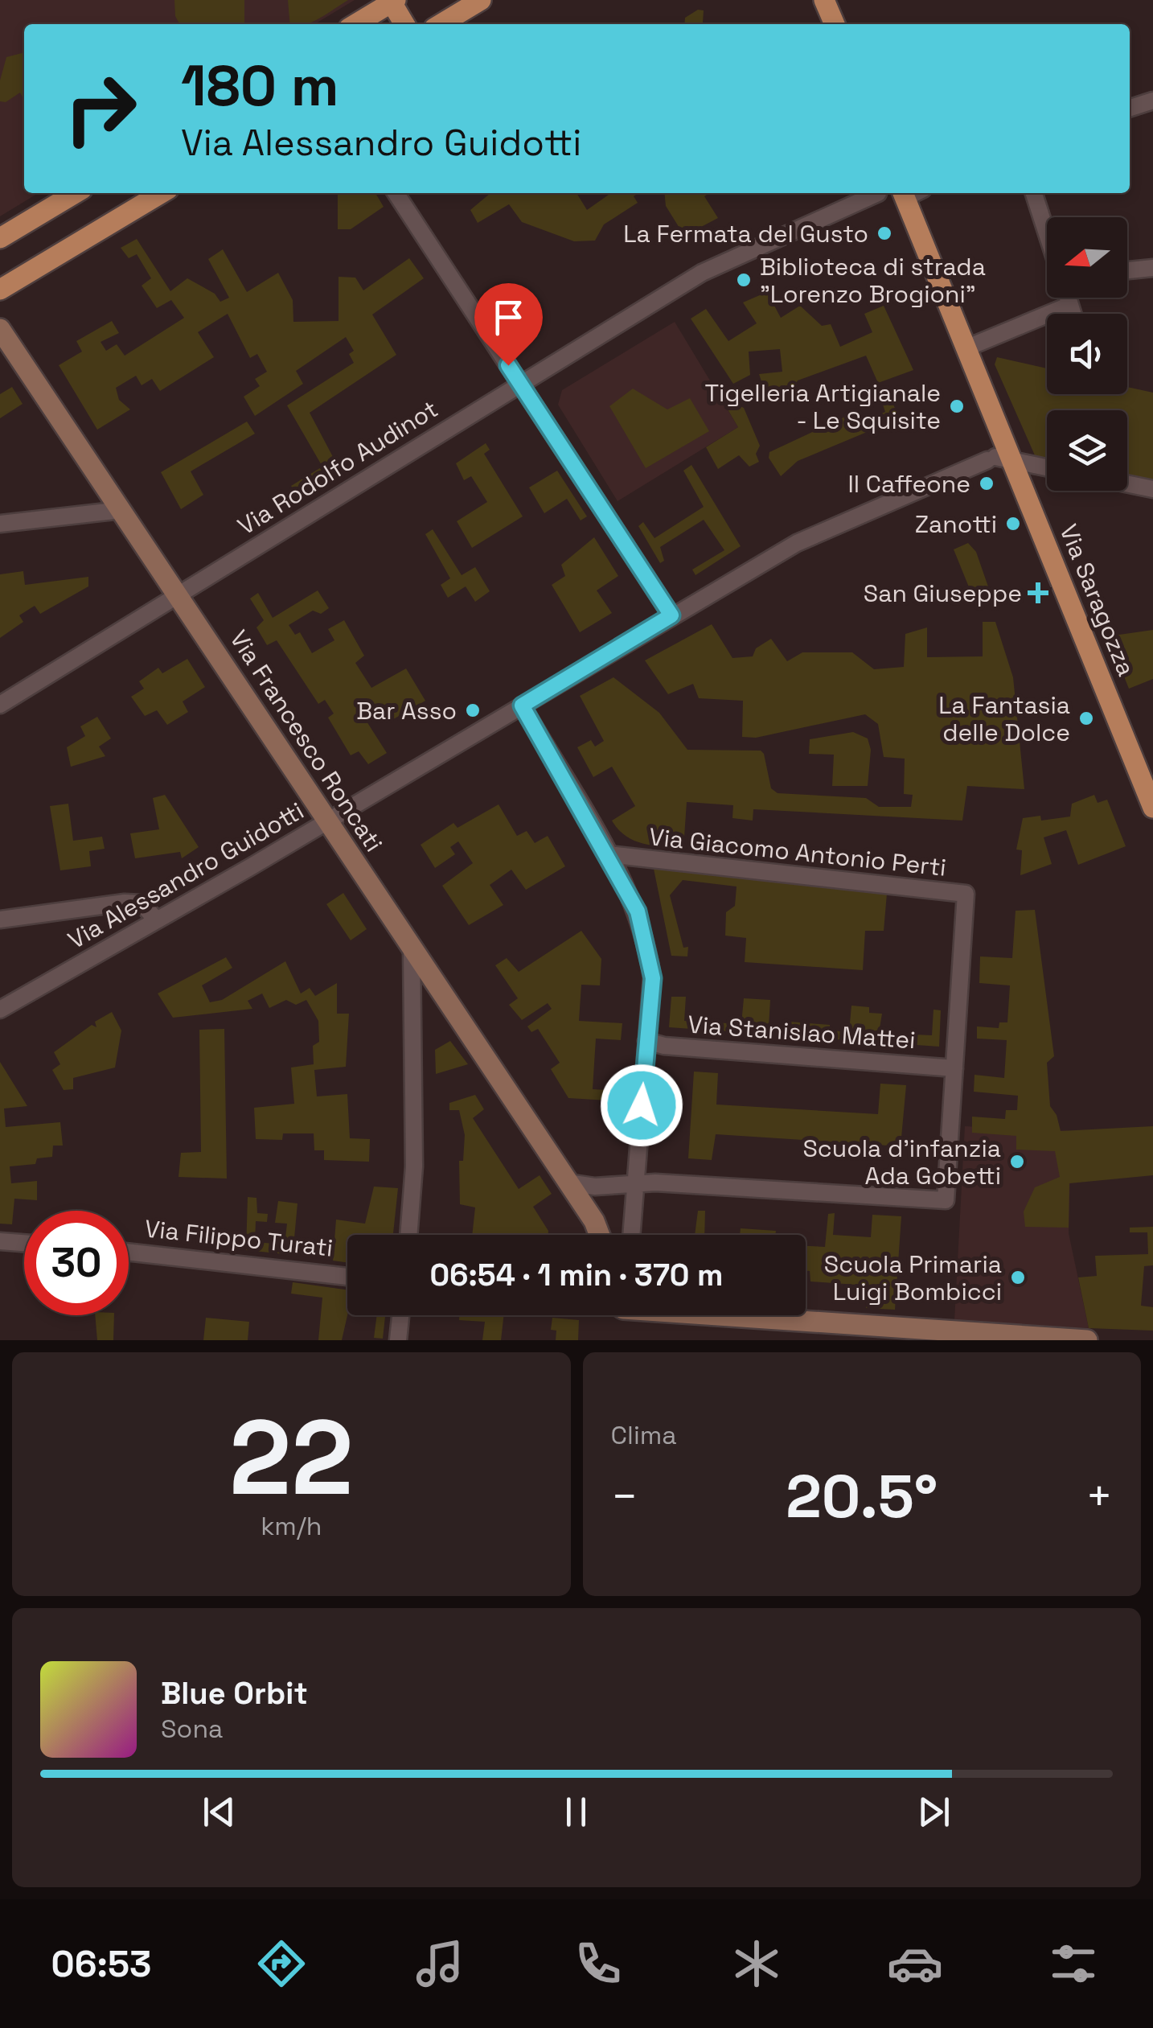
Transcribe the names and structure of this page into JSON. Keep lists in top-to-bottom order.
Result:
{
  "streets": {
    "main road": ["Via Saragozza"],
    "street": [
      "Via Rodolfo Audinot",
      "Via Francesco Roncati",
      "Via Giacomo Antonio Perti",
      "Via Alessandro Guidotti",
      "Via Stanislao Mattei",
      "Via Filippo Turati"
    ]
  },
  "crossings": [
    ["Via Rodolfo Audinot", "Via Francesco Roncati"],
    ["Via Saragozza", "Via Alessandro Guidotti"],
    ["Via Francesco Roncati", "Via Alessandro Guidotti"],
    ["Via Giacomo Antonio Perti", "Via Stanislao Mattei"]
  ],
  "places": {
    "other": [
      "La Fermata del Gusto",
      "Biblioteca di strada \"Lorenzo Brogioni\"",
      "Tigelleria Artigianale - Le Squisite",
      "Il Caffeone",
      "Zanotti",
      "Bar Asso",
      "La Fantasia delle Dolce",
      "Scuola d'infanzia Ada Gobetti",
      "Scuola Primaria Luigi Bombicci"
    ],
    "health": ["San Giuseppe"]
  },
  "north": "left",
  "page": {
    "turn": ["180 m", "Via Alessandro Guidotti"],
    "limit": "30",
    "trip": "06:54 · 1 min · 370 m",
    "tile": [
      ["22", "km/h"],
      "Clima"
    ],
    "heat": ["−", "20.5°", "+"],
    "song": ["Blue Orbit", "Sona"],
    "tabs": "06:53"
  }
}
